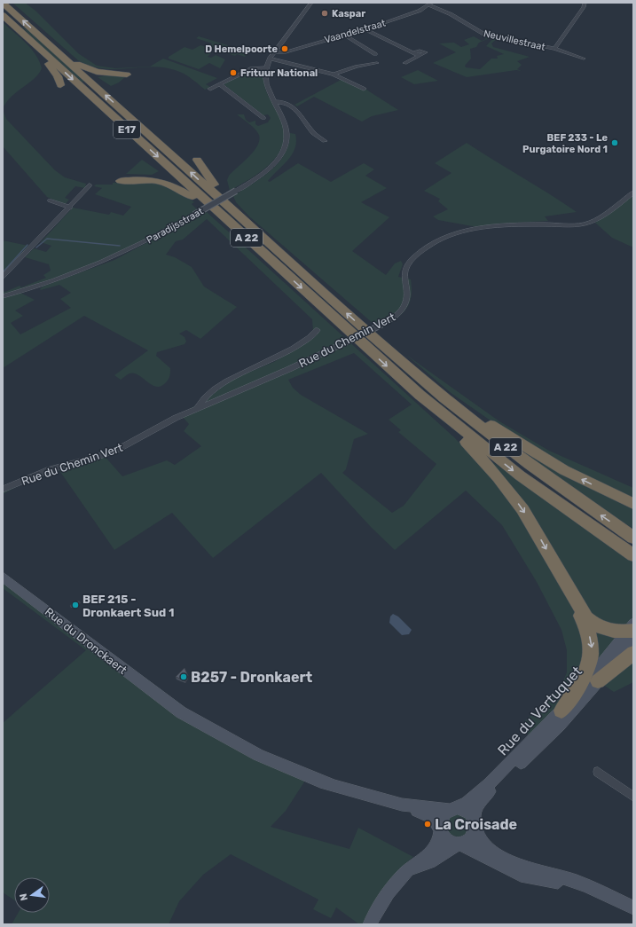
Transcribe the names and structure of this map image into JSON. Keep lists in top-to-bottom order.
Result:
{
  "streets": {
    "highway": ["E17", "A 22"],
    "main road": ["Rue du Dronckaert", "Rue du Vertuquet"],
    "street": [
      "Vaandelstraat",
      "Neuvillestraat",
      "Paradijsstraat",
      "Rue du Chemin Vert"
    ]
  },
  "crossings": [
    ["Vaandelstraat", "Neuvillestraat"],
    ["Vaandelstraat", "Paradijsstraat"],
    ["E17", "A 22"]
  ],
  "places": [
    "Kaspar",
    "D Hemelpoorte",
    "Frituur National",
    "BEF 233 - Le Purgatoire Nord 1",
    "BEF 215 - Dronkaert Sud 1",
    "B257 - Dronkaert",
    "La Croisade"
  ],
  "north": "left"
}
